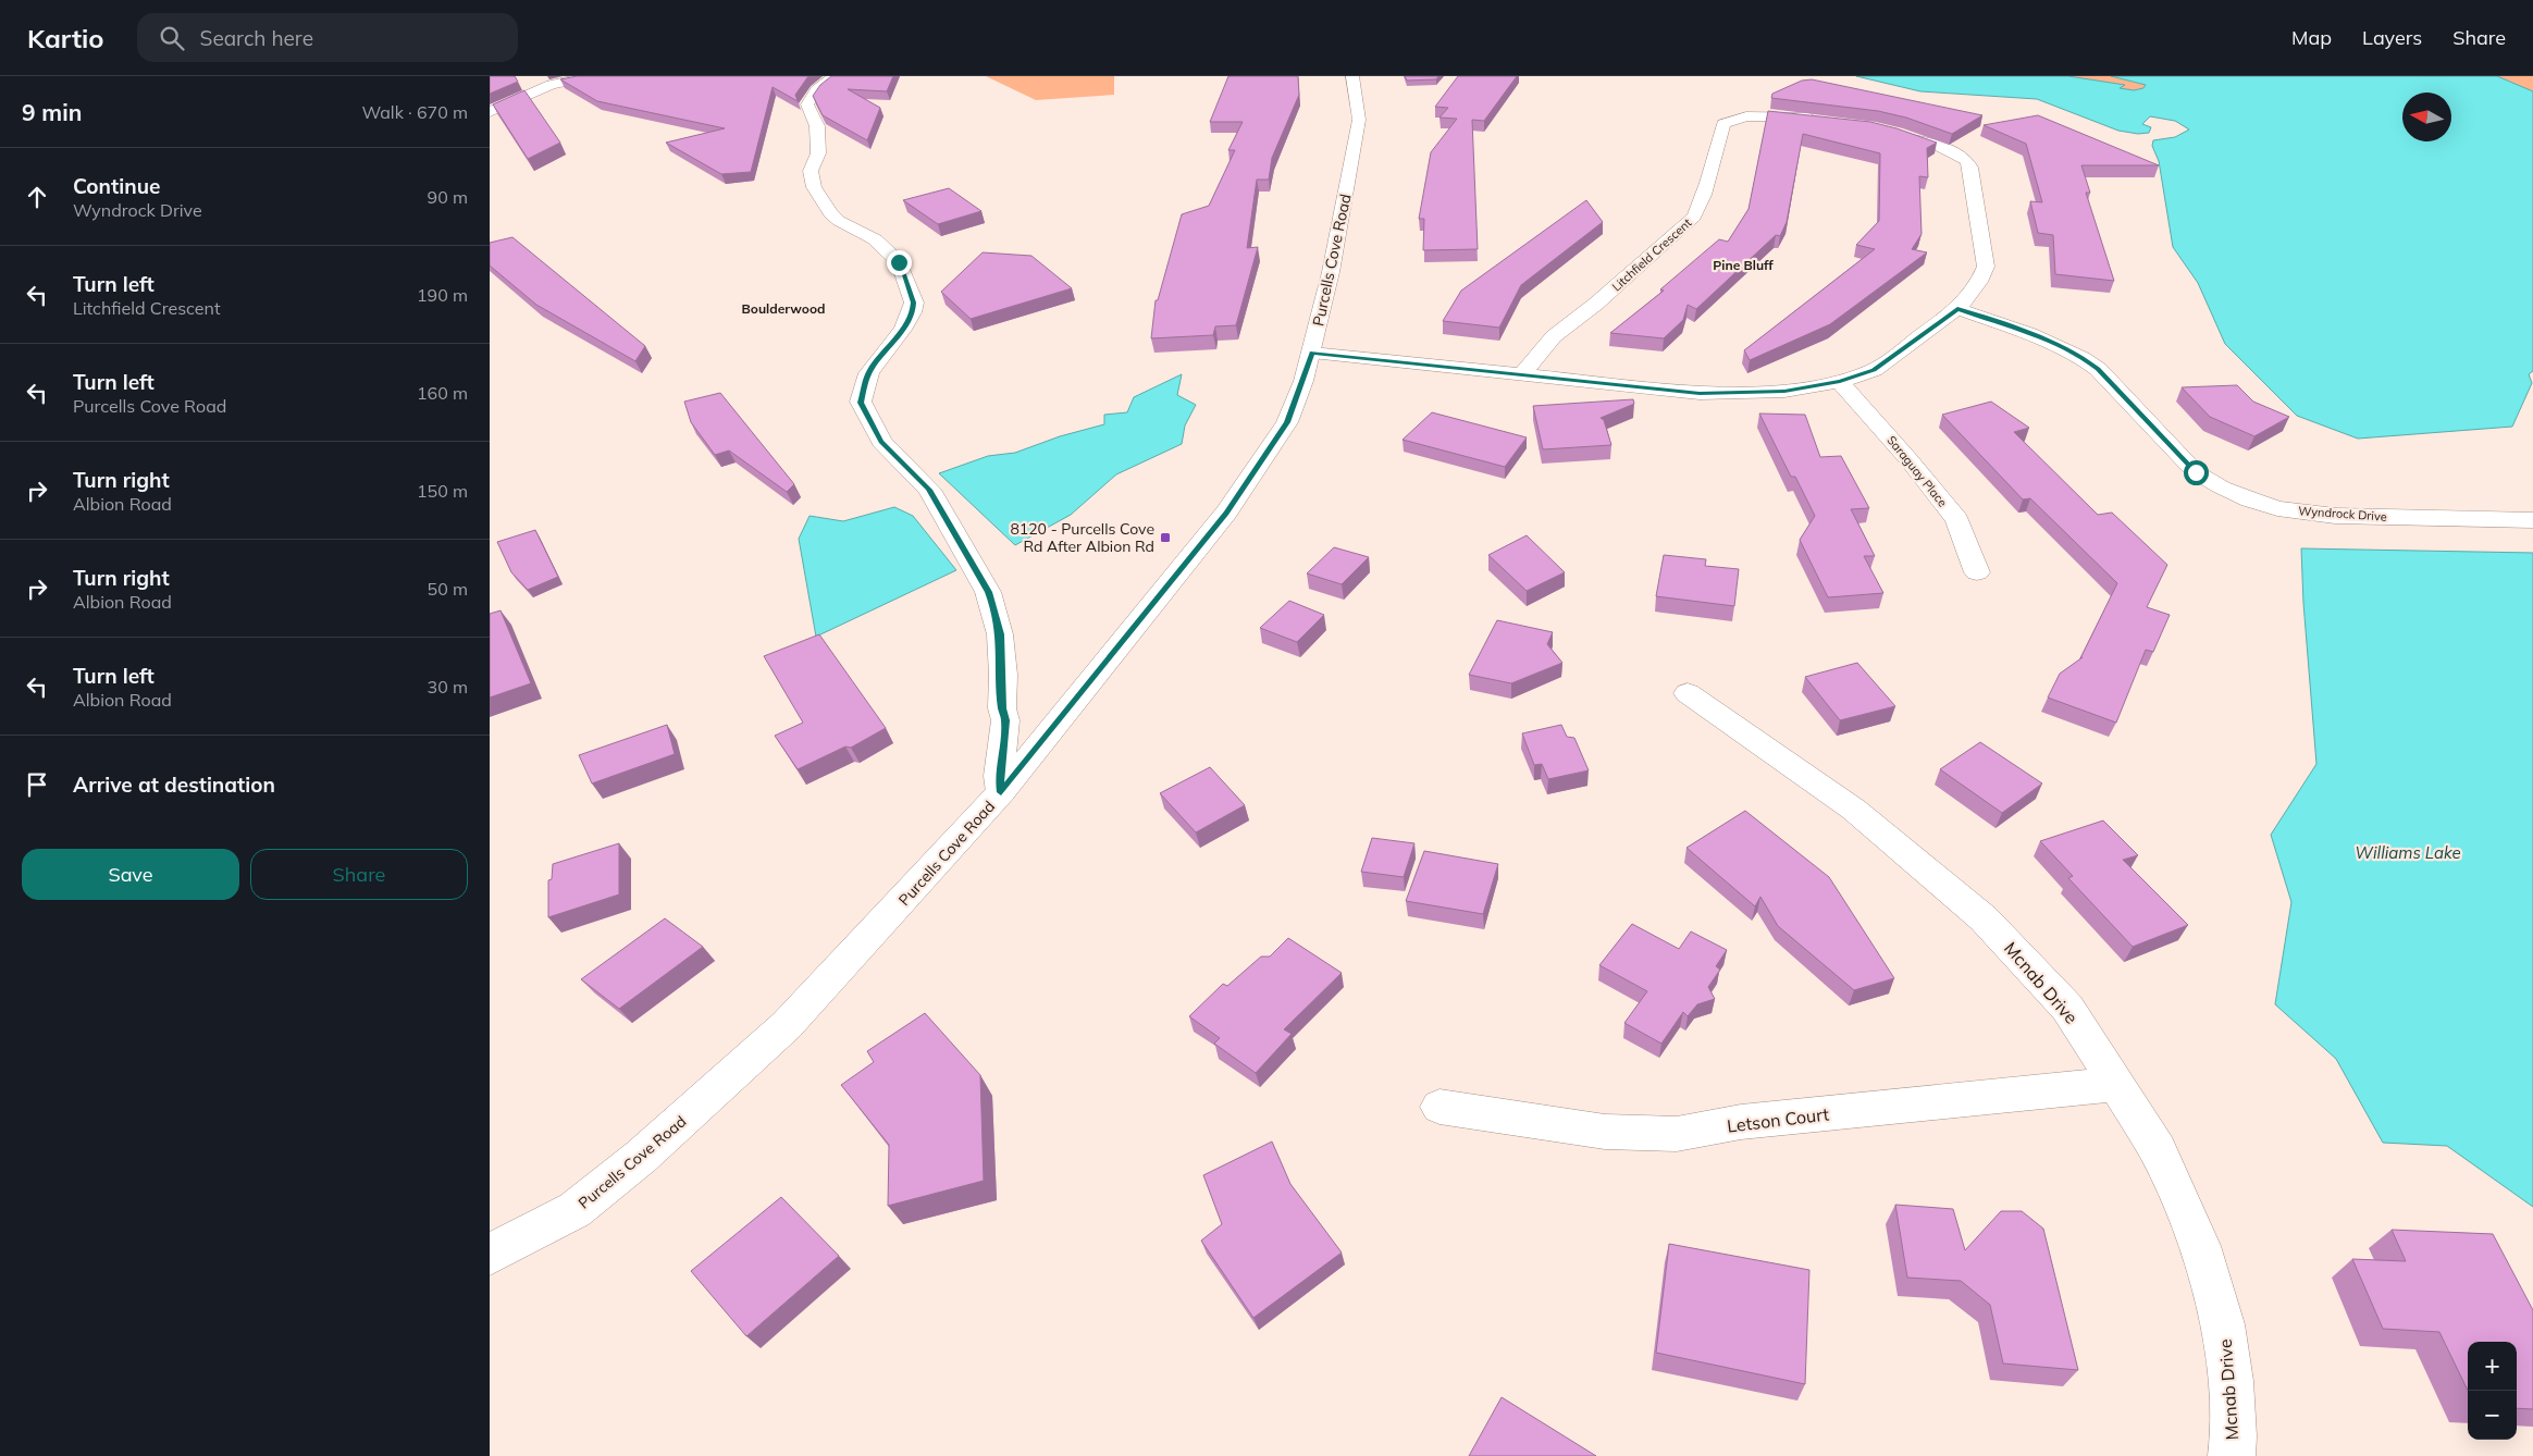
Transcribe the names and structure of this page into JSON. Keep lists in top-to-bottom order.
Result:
{
  "streets": {
    "street": [
      "Litchfield Crescent",
      "Purcells Cove Road",
      "Saraguay Place",
      "Wyndrock Drive",
      "Mcnab Drive",
      "Letson Court"
    ]
  },
  "crossings": [
    ["Mcnab Drive", "Letson Court"]
  ],
  "districts": ["Pine Bluff", "Boulderwood"],
  "water": ["Williams Lake"],
  "places": {
    "transit": ["8120 - Purcells Cove Rd After Albion Rd"]
  },
  "north": "left",
  "page": {
    "header": "Kartio",
    "search": "Search here",
    "nav": ["Map", "Layers", "Share"],
    "heading": ["9 min", "Walk · 670 m"],
    "list": [
      ["Continue", "Wyndrock Drive", "90 m"],
      ["Turn left", "Litchfield Crescent", "190 m"],
      ["Turn left", "Purcells Cove Road", "160 m"],
      ["Turn right", "Albion Road", "150 m"],
      ["Turn right", "Albion Road", "50 m"],
      ["Turn left", "Albion Road", "30 m"],
      "Arrive at destination"
    ],
    "buttons": ["Save", "Share"],
    "map_buttons": ["+", "−"]
  }
}
